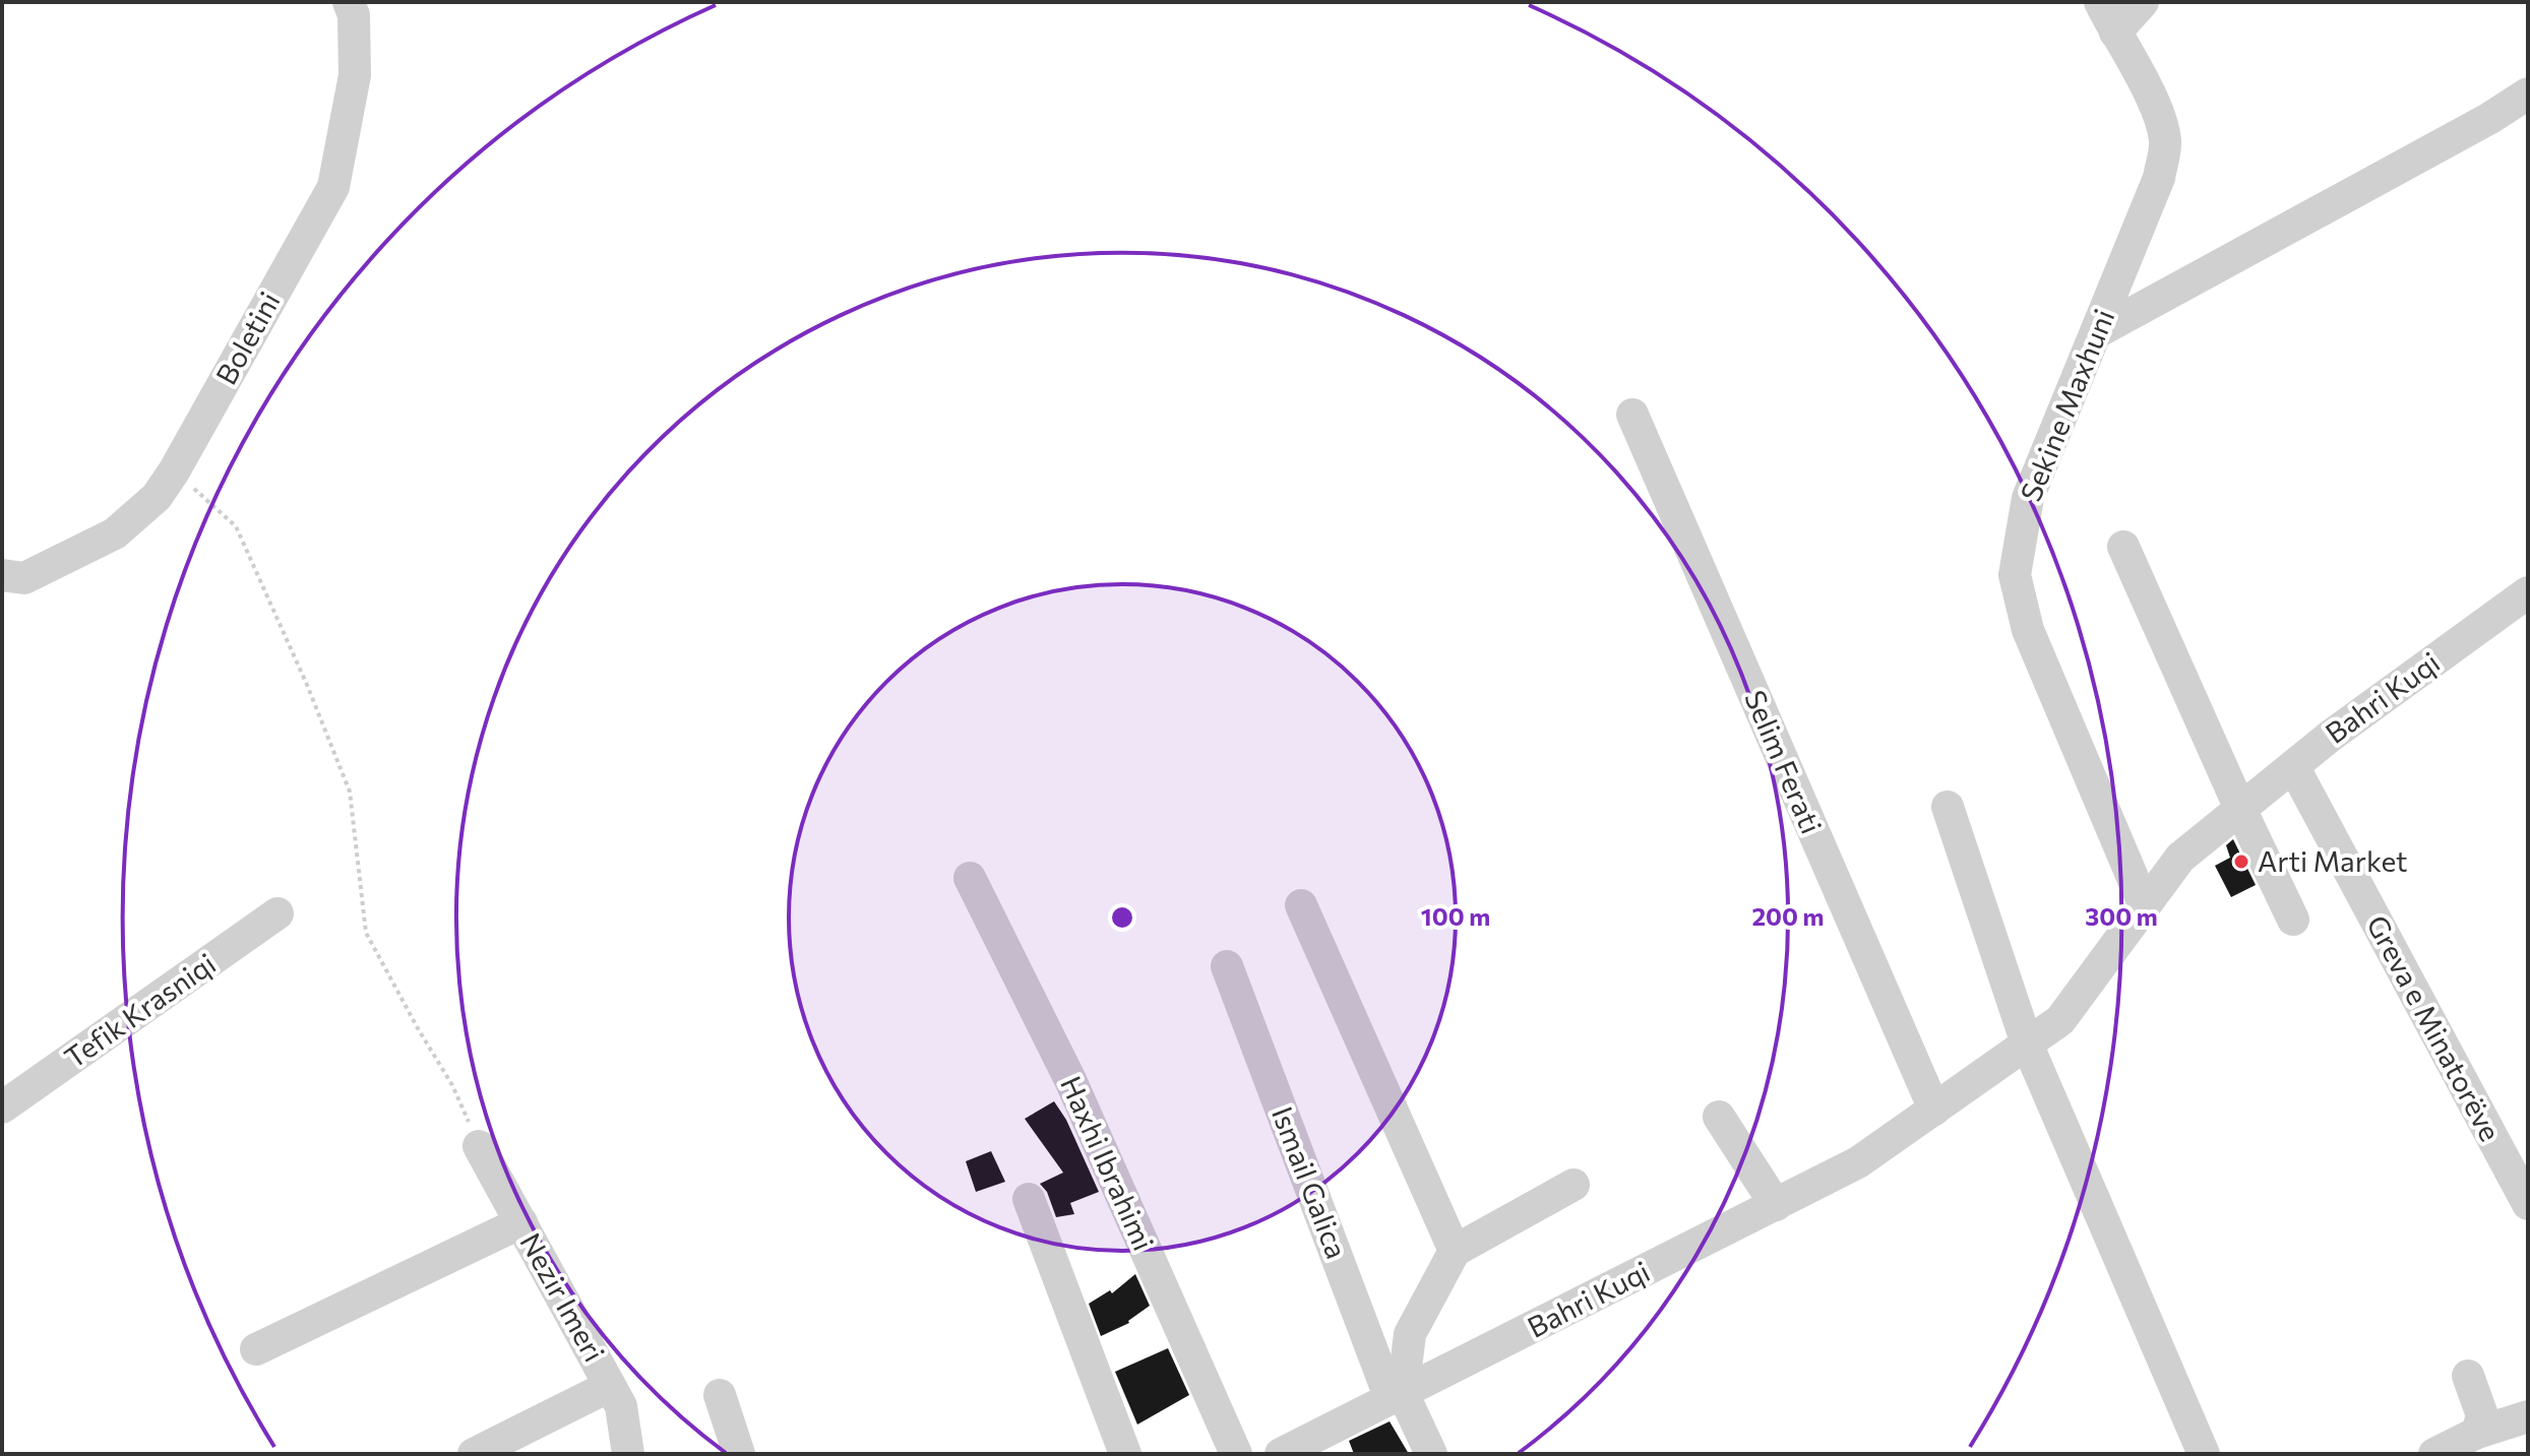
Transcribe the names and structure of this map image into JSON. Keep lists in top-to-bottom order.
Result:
{
  "streets": {
    "street": [
      "Boletini",
      "Sekine Maxhuni",
      "Bahri Kuqi",
      "Selim Ferati",
      "Tefik Krasniqi",
      "Greva e Minatorëve",
      "Haxhi Ibrahimi",
      "Ismail Galica",
      "Nezir Imeri"
    ]
  },
  "crossings": [
    ["Sekine Maxhuni", "Bahri Kuqi"],
    ["Bahri Kuqi", "Selim Ferati"],
    ["Bahri Kuqi", "Greva e Minatorëve"],
    ["Bahri Kuqi", "Ismail Galica"]
  ],
  "places": ["Arti Market"],
  "rings": ["100 m", "200 m", "300 m"]
}
